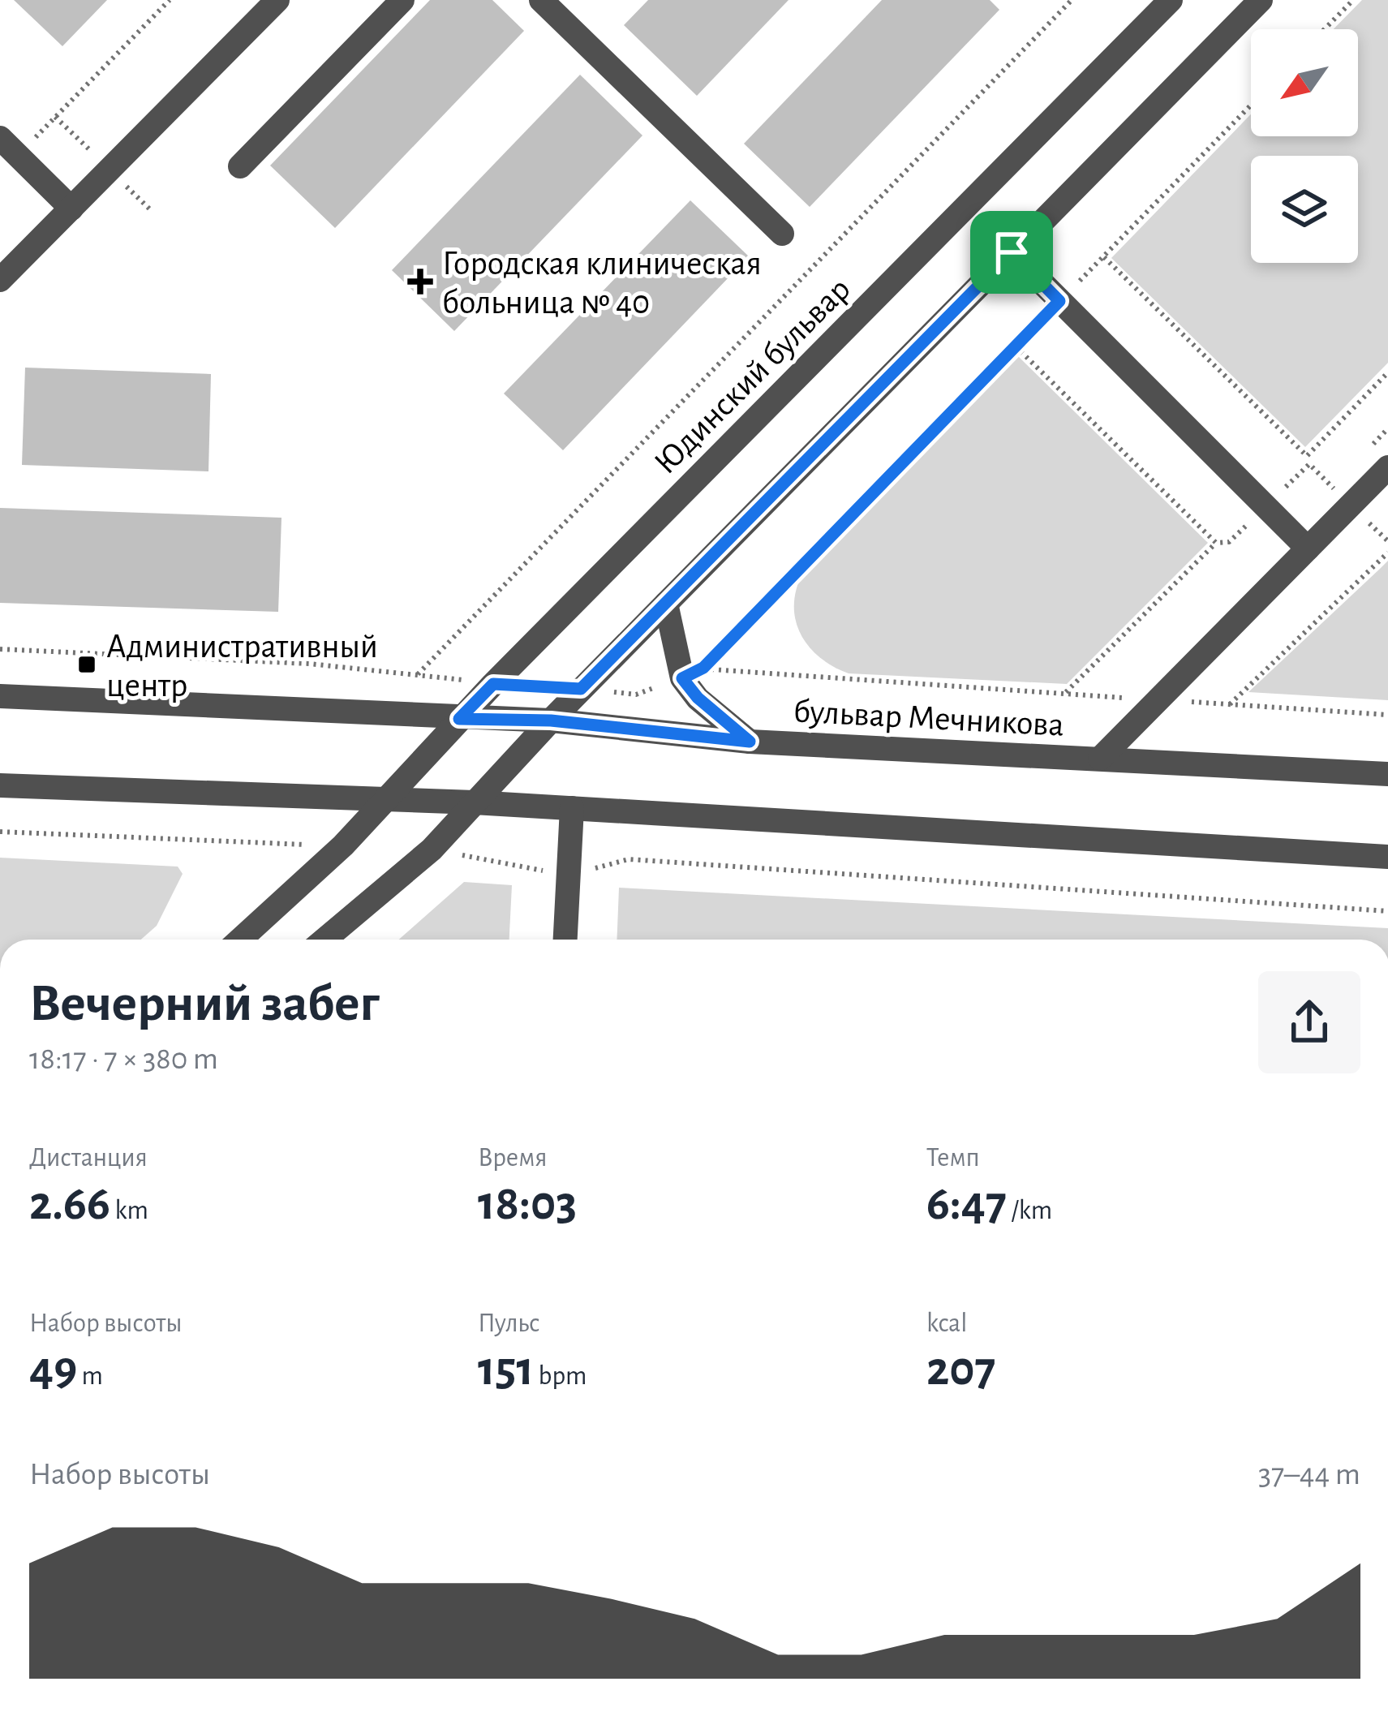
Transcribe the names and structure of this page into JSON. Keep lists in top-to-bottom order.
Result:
{
  "streets": {
    "street": ["Юдинский бульвар", "бульвар Мечникова"]
  },
  "crossings": [
    ["Юдинский бульвар", "бульвар Мечникова"]
  ],
  "places": {
    "health": ["Городская клиническая больница № 40"],
    "transit": ["Административный центр"]
  },
  "north": "bottom left",
  "page": {
    "heading": ["Вечерний забег", "18:17 · 7 × 380 m"],
    "stats": [
      ["Дистанция", "2.66 km"],
      ["Время", "18:03"],
      ["Темп", "6:47 /km"],
      ["Набор высоты", "49 m"],
      ["Пульс", "151 bpm"],
      ["kcal", "207"]
    ],
    "chart": ["Набор высоты", "37–44 m"]
  }
}
